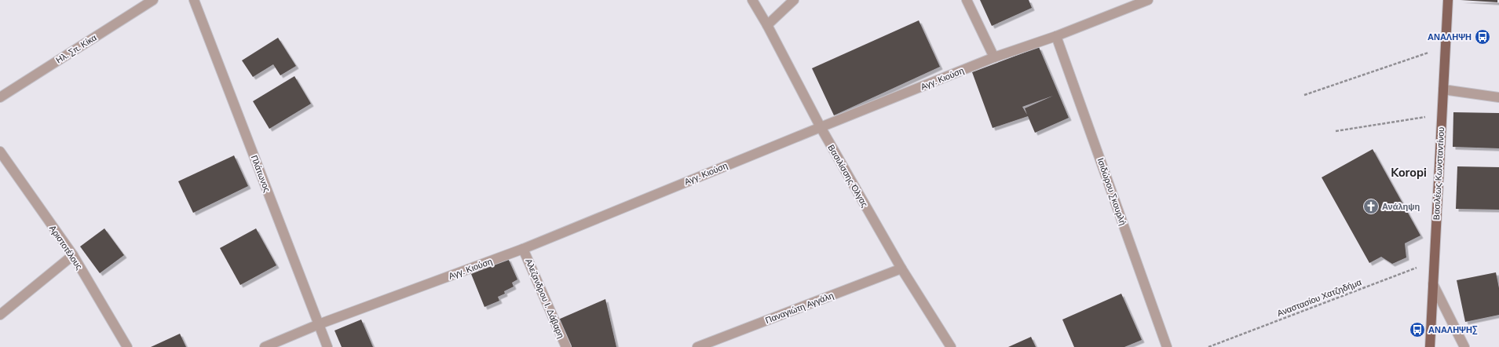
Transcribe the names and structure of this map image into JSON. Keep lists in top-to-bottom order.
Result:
{
  "streets": {
    "main road": ["Βασιλέως Κωνσταντίνου"],
    "street": [
      "Ηλ. Σπ. Κίκα",
      "Αγγ. Κιούση",
      "Πλάτωνος",
      "Βασιλίσσης Όλγας",
      "Ισιδώρου Σκουρλή",
      "Αριστοτέλους",
      "Αλεζανδρου Ι. Δάβαρη",
      "Παναγιώτη Αγγάλη"
    ],
    "path": ["Αναστασίου Χατζηδήμα"]
  },
  "crossings": [
    ["Αγγ. Κιούση", "Πλάτωνος"],
    ["Αγγ. Κιούση", "Βασιλίσσης Όλγας"],
    ["Αγγ. Κιούση", "Ισιδώρου Σκουρλή"],
    ["Αγγ. Κιούση", "Αλεζανδρου Ι. Δάβαρη"],
    ["Βασιλέως Κωνσταντίνου", "Αναστασίου Χατζηδήμα"],
    ["Βασιλίσσης Όλγας", "Παναγιώτη Αγγάλη"]
  ],
  "districts": ["Koropi"],
  "places": {
    "bus stop": ["ΑΝΑΛΗΨΗ", "ΑΝΑΛΗΨΗΣ"],
    "church": ["Ανάληψη"]
  }
}
